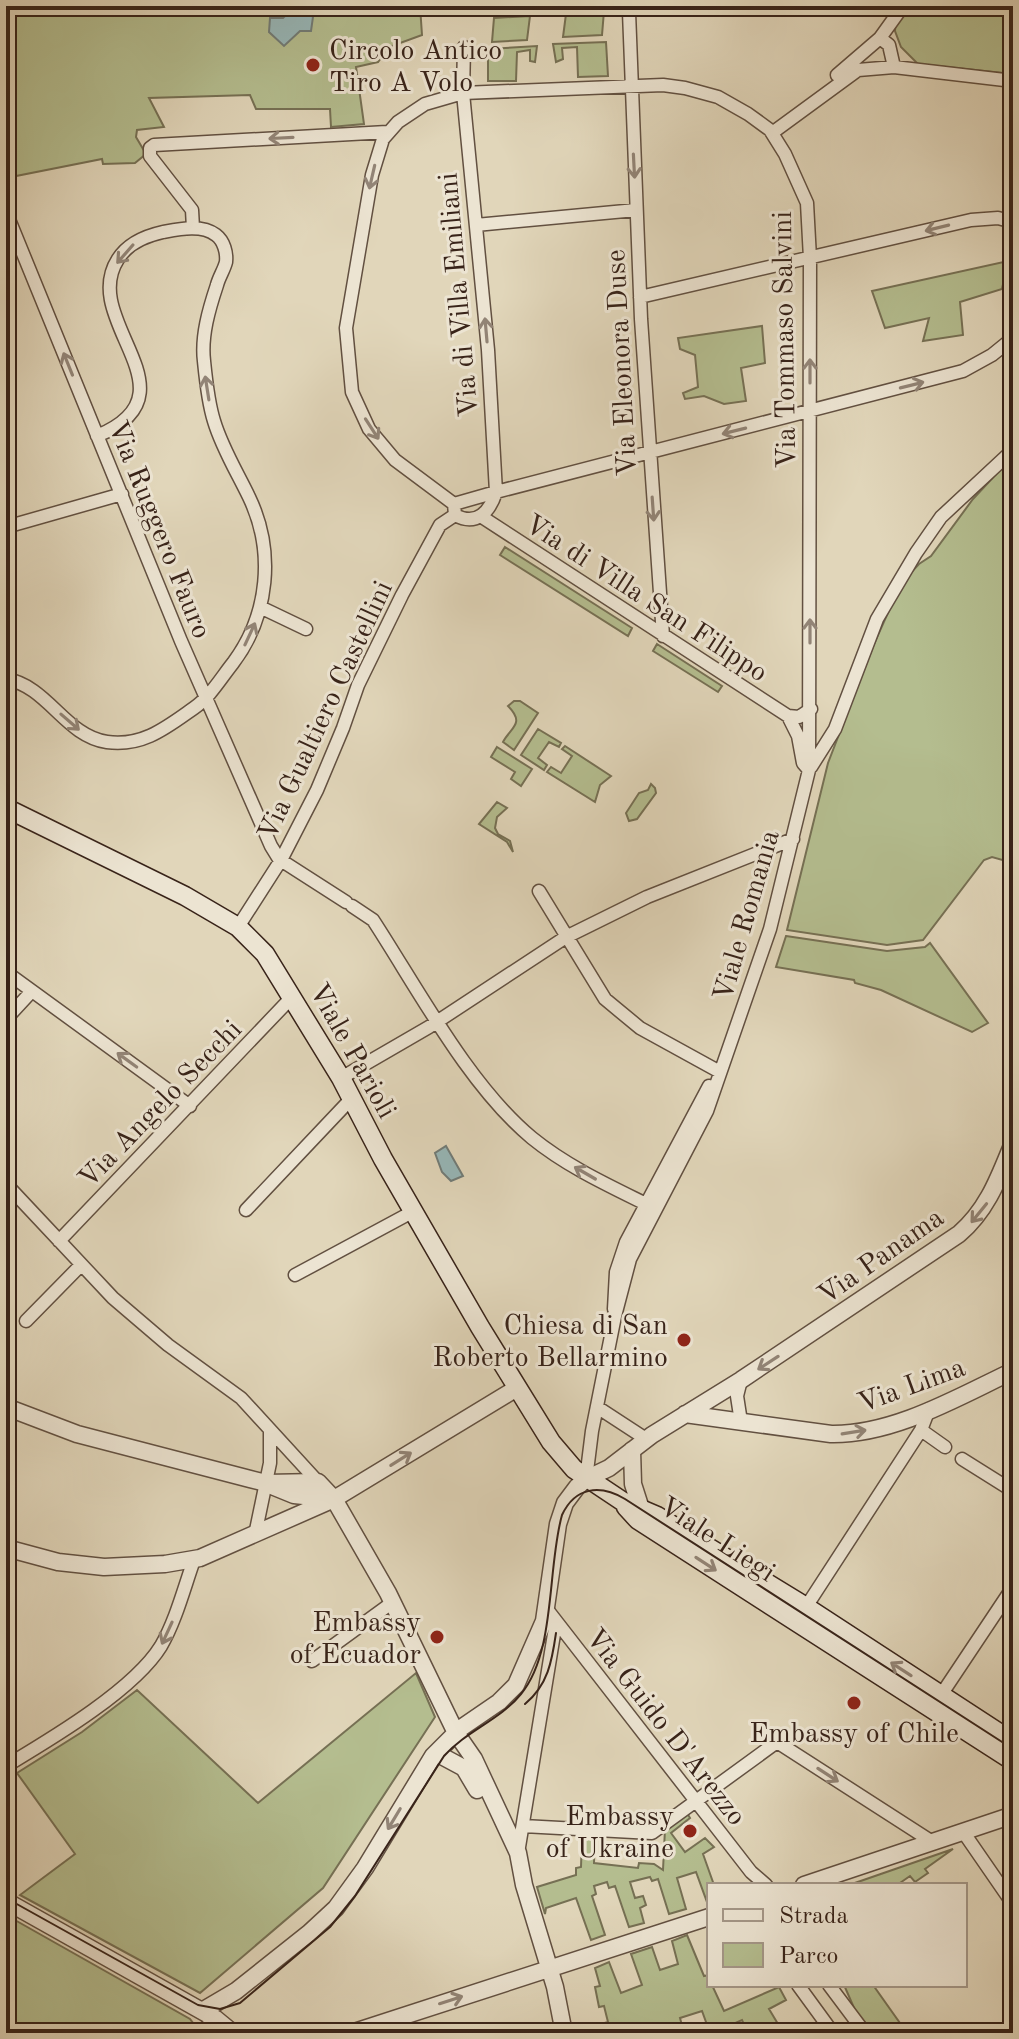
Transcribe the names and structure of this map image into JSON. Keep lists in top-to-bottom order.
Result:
{
  "streets": {
    "main road": ["Viale Parioli", "Viale Liegi"],
    "street": [
      "Via di Villa Emiliani",
      "Via Tommaso Salvini",
      "Via Eleonora Duse",
      "Via Ruggero Fauro",
      "Via di Villa San Filippo",
      "Via Gualtiero Castellini",
      "Viale Romania",
      "Via Angelo Secchi",
      "Via Panama",
      "Via Lima",
      "Via Guido D'Arezzo"
    ]
  },
  "crossings": [
    ["Via Tommaso Salvini", "Viale Romania"],
    ["Via Eleonora Duse", "Via di Villa San Filippo"],
    ["Via Ruggero Fauro", "Via Gualtiero Castellini"],
    ["Via Gualtiero Castellini", "Viale Parioli"],
    ["Viale Romania", "Viale Parioli"],
    ["Viale Romania", "Via Panama"],
    ["Viale Parioli", "Via Angelo Secchi"],
    ["Viale Parioli", "Via Panama"],
    ["Viale Parioli", "Viale Liegi"],
    ["Via Panama", "Via Lima"]
  ],
  "one_way": [
    "Via di Villa Emiliani",
    "Via Tommaso Salvini",
    "Via Eleonora Duse",
    "Via Panama",
    "Via Lima"
  ],
  "places": [
    "Circolo Antico Tiro A Volo",
    "Chiesa di San Roberto Bellarmino",
    "Embassy of Ecuador",
    "Embassy of Chile",
    "Embassy of Ukraine"
  ],
  "legend": ["Strada", "Parco"]
}
